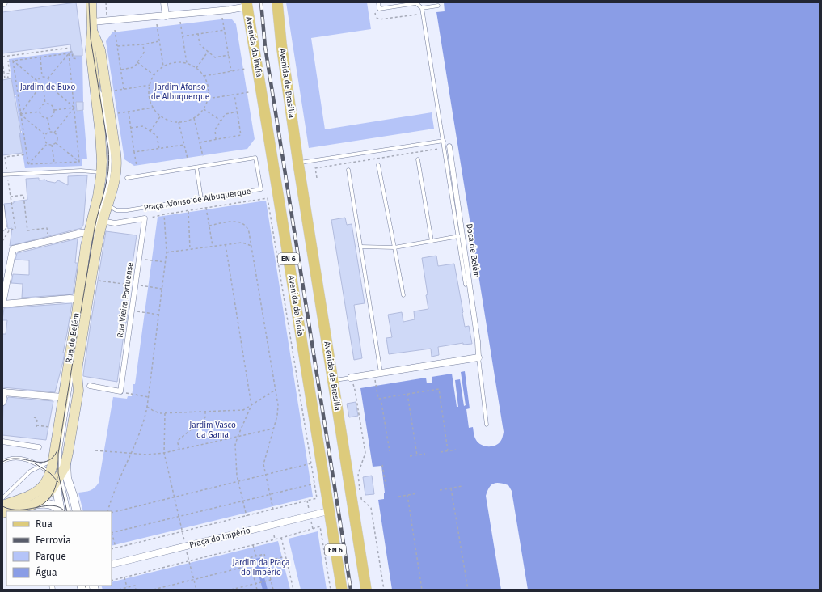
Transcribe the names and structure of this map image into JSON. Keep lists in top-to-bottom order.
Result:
{
  "streets": {
    "main road": [
      "Avenida da Índia",
      "Avenida de Brasília",
      "EN 6",
      "Rua de Belém"
    ],
    "street": ["Doca de Belém", "Rua Vieira Portuense", "Praça do Império"],
    "lane": ["Praça Afonso de Albuquerque"]
  },
  "crossings": [
    ["Avenida da Índia", "Praça do Império"]
  ],
  "parks": [
    "Jardim de Buxo",
    "Jardim Afonso de Albuquerque",
    "Jardim Vasco da Gama",
    "Jardim da Praça do Império"
  ],
  "legend": [
    "Rua",
    "Ferrovia",
    "Parque",
    "Água"
  ]
}
